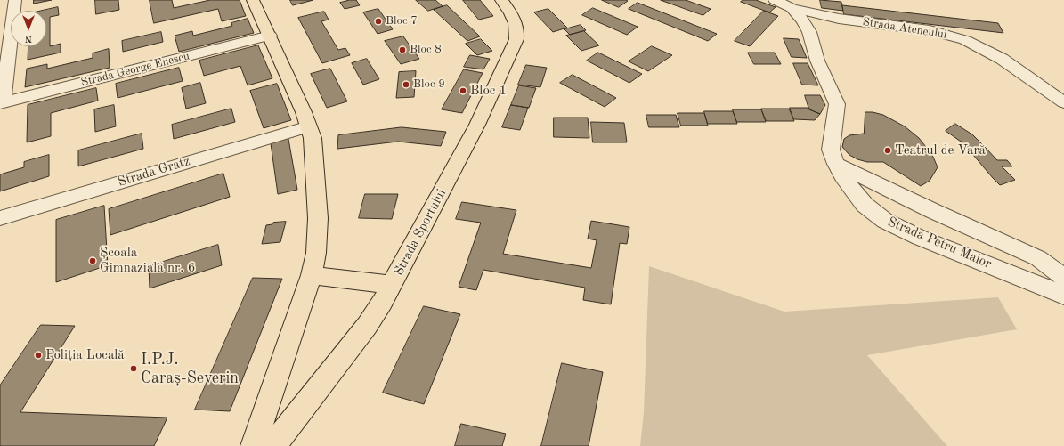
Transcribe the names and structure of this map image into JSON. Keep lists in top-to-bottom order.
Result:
{
  "streets": {
    "main road": ["Strada Sportului"],
    "street": [
      "Strada Ateneului",
      "Strada George Enescu",
      "Strada Gratz",
      "Strada Petru Maior"
    ]
  },
  "crossings": [
    ["Strada Ateneului", "Strada Petru Maior"]
  ],
  "places": [
    "Bloc 7",
    "Bloc 8",
    "Bloc 9",
    "Bloc 1",
    "Teatrul de Vară",
    "Școala Gimnazială nr. 6",
    "Poliția Locală",
    "I.P.J. Caraș-Severin"
  ],
  "north": "bottom"
}
